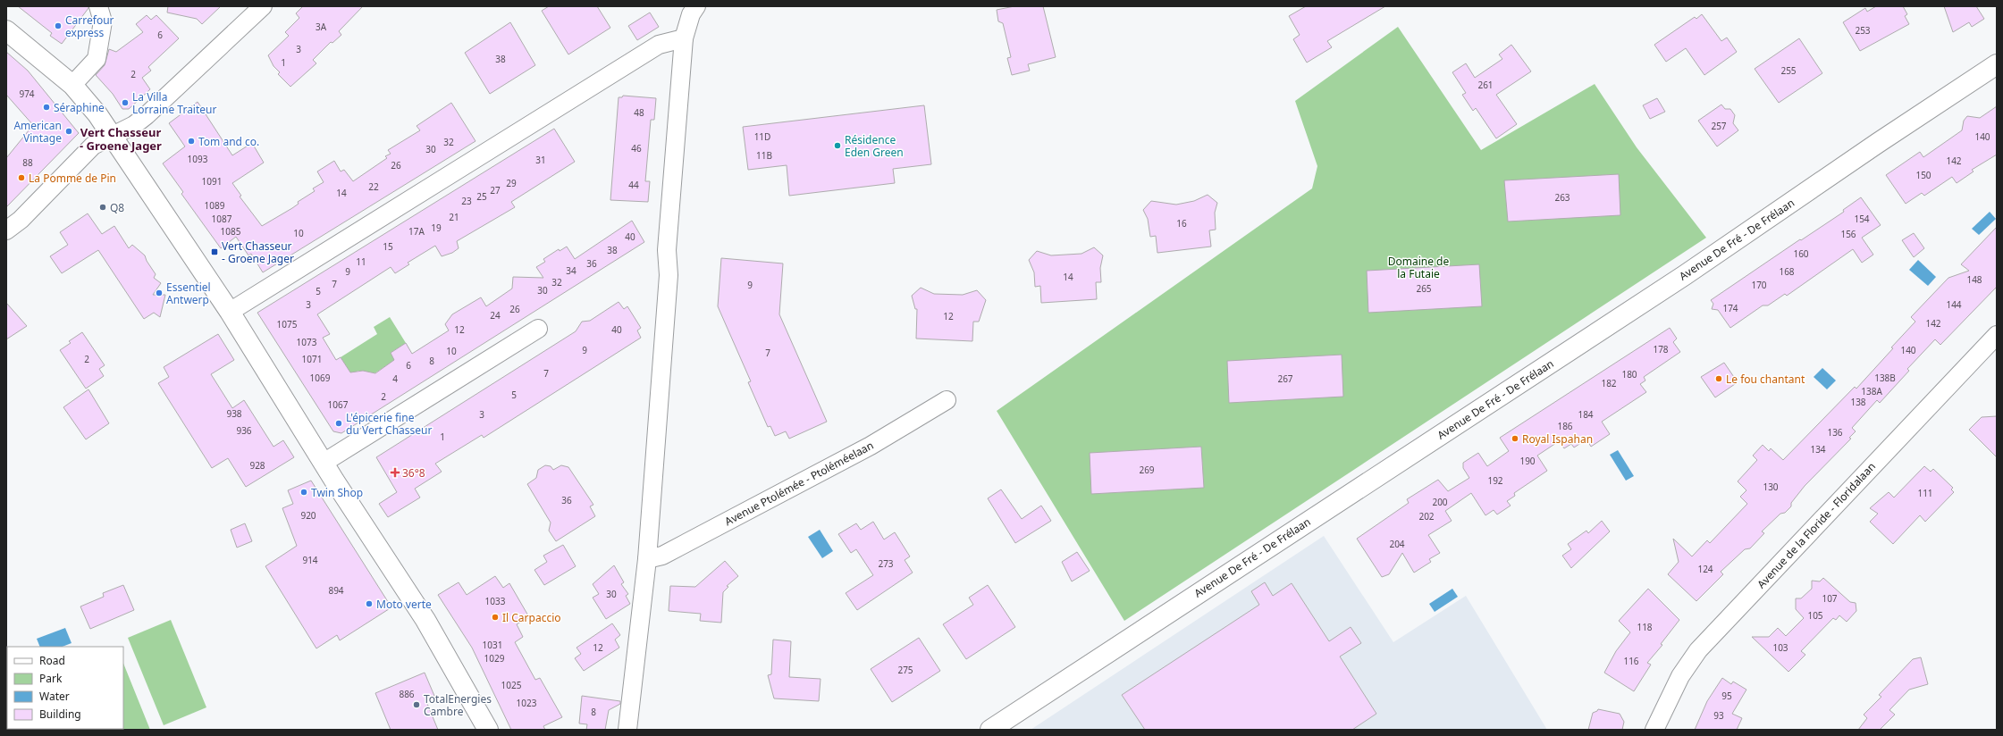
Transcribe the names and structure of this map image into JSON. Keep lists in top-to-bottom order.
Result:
{
  "streets": {
    "main road": ["Avenue De Fré - De Frélaan"],
    "street": ["Avenue Ptolémée - Ptoléméelaan", "Avenue de la Floride - Floridalaan"]
  },
  "districts": ["Vert Chasseur - Groene Jager"],
  "parks": ["Domaine de la Futaie"],
  "places": {
    "other": [
      "Carrefour express",
      "La Villa Lorraine Traiteur",
      "Séraphine",
      "American Vintage",
      "Tom and co.",
      "Résidence Eden Green",
      "La Pomme de Pin",
      "Q8",
      "Essentiel Antwerp",
      "Le fou chantant",
      "L'épicerie fine du Vert Chasseur",
      "Royal Ispahan",
      "Twin Shop",
      "Moto verte",
      "Il Carpaccio",
      "TotalEnergies Cambre"
    ],
    "transit": ["Vert Chasseur - Groene Jager"],
    "health": ["36°8"]
  },
  "house_numbers": [
    "3A",
    "253",
    "6",
    "3",
    "38",
    "1",
    "255",
    "2",
    "261",
    "974",
    "48",
    "257",
    "11D",
    "140",
    "32",
    "46",
    "30",
    "11B",
    "1093",
    "31",
    "142",
    "88",
    "26",
    "150",
    "1091",
    "29",
    "44",
    "22",
    "27",
    "14",
    "25",
    "263",
    "23",
    "1089",
    "21",
    "1087",
    "154",
    "16",
    "19",
    "1085",
    "17A",
    "10",
    "156",
    "40",
    "15",
    "38",
    "160",
    "11",
    "36",
    "34",
    "9",
    "168",
    "14",
    "148",
    "32",
    "7",
    "9",
    "170",
    "265",
    "30",
    "5",
    "3",
    "144",
    "174",
    "26",
    "24",
    "12",
    "142",
    "1075",
    "12",
    "40",
    "1073",
    "178",
    "9",
    "140",
    "10",
    "7",
    "2",
    "1071",
    "8",
    "6",
    "7",
    "180",
    "1069",
    "138B",
    "4",
    "267",
    "182",
    "138A",
    "5",
    "2",
    "138",
    "1067",
    "938",
    "3",
    "184",
    "186",
    "936",
    "136",
    "1",
    "134",
    "190",
    "928",
    "269",
    "192",
    "130",
    "111",
    "36",
    "200",
    "920",
    "202",
    "204",
    "914",
    "273",
    "124",
    "894",
    "30",
    "107",
    "1033",
    "105",
    "118",
    "1031",
    "12",
    "103",
    "1029",
    "116",
    "275",
    "1025",
    "886",
    "95",
    "1023",
    "8",
    "93"
  ],
  "legend": [
    "Road",
    "Park",
    "Water",
    "Building"
  ]
}
